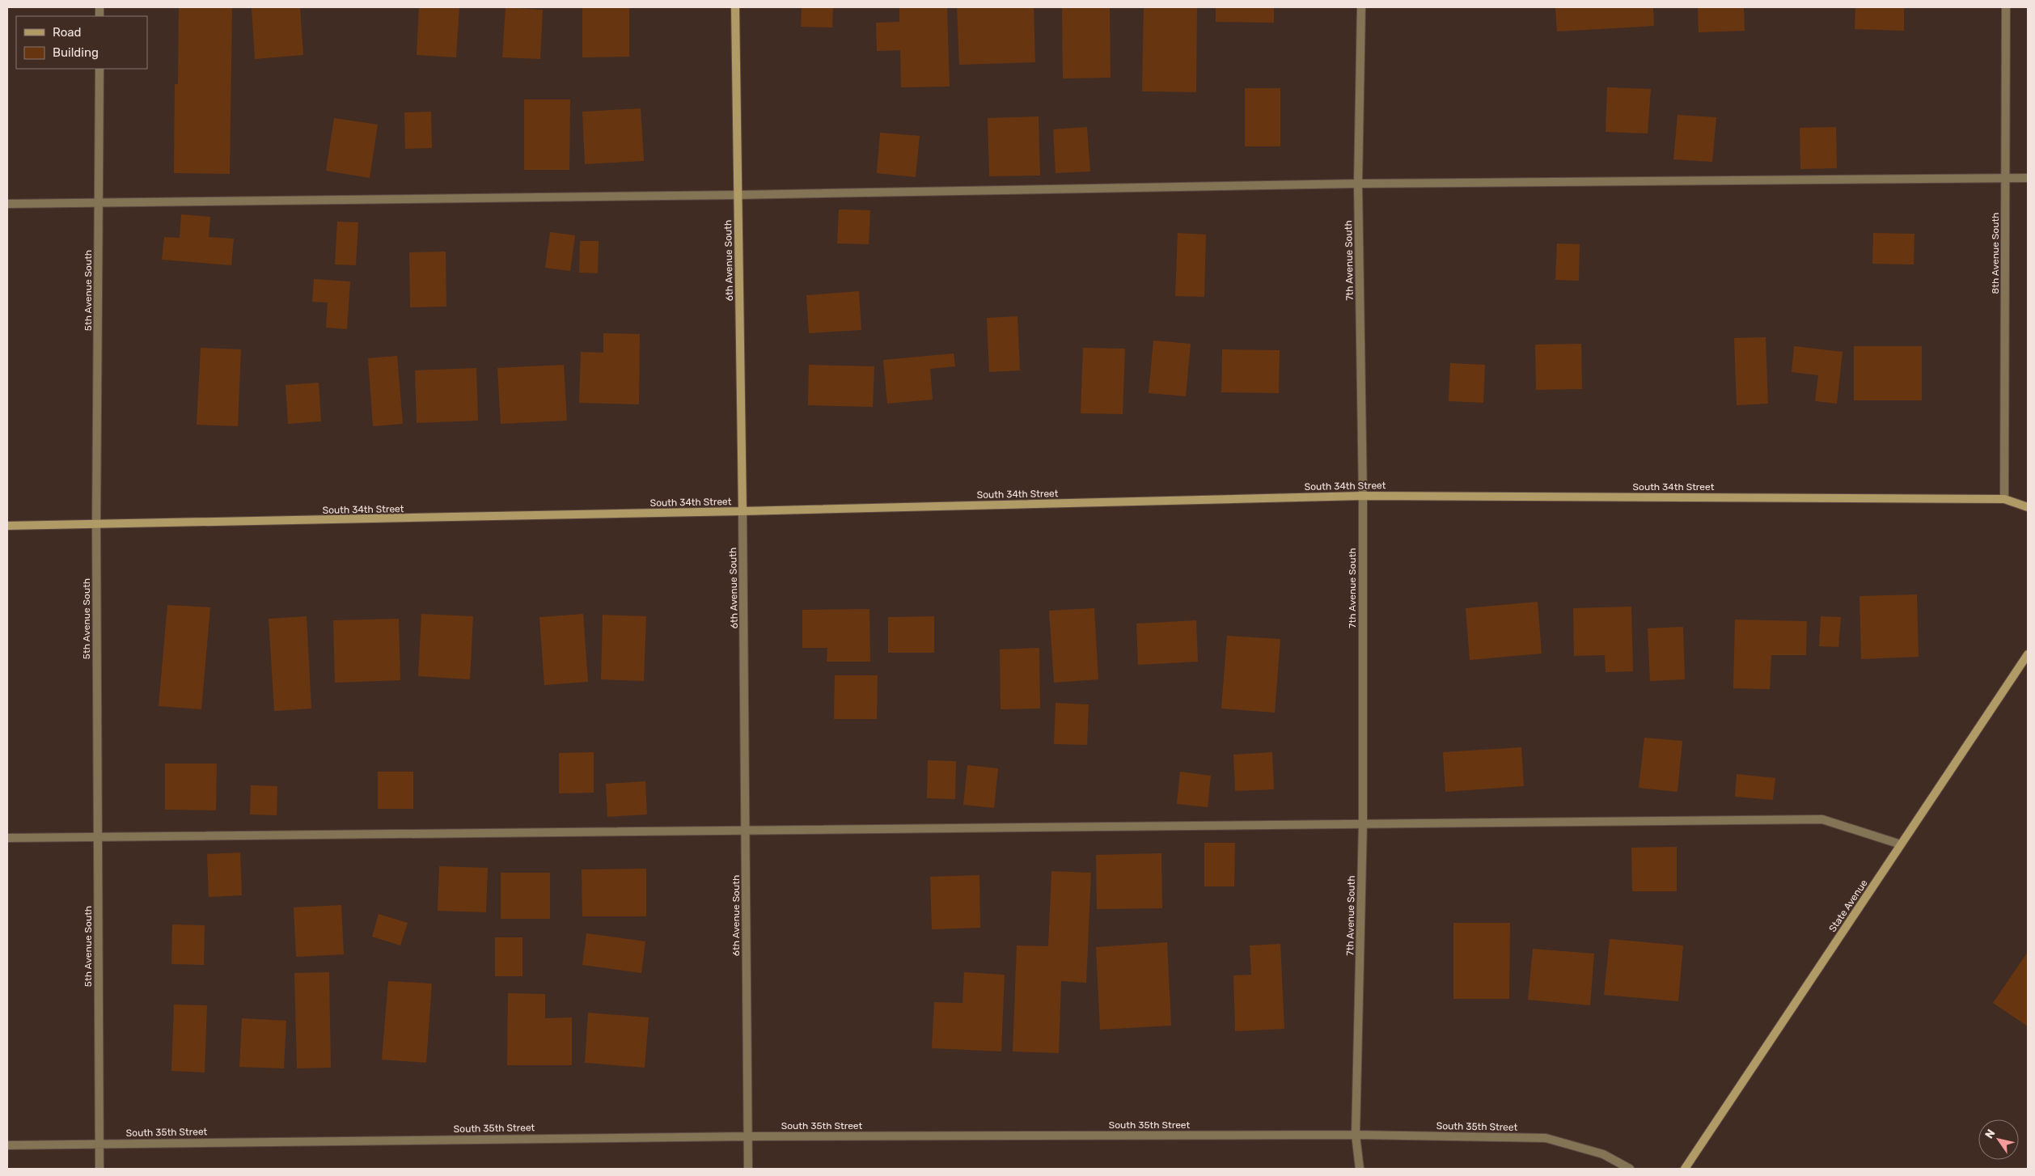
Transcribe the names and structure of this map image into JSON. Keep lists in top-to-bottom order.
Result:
{
  "streets": {
    "street": [
      "8th Avenue South",
      "6th Avenue South",
      "7th Avenue South",
      "5th Avenue South",
      "South 34th Street",
      "State Avenue",
      "South 35th Street"
    ]
  },
  "crossings": [
    ["8th Avenue South", "South 34th Street"],
    ["6th Avenue South", "South 34th Street"],
    ["6th Avenue South", "South 35th Street"],
    ["7th Avenue South", "South 34th Street"],
    ["7th Avenue South", "South 35th Street"],
    ["5th Avenue South", "South 34th Street"],
    ["5th Avenue South", "South 35th Street"]
  ],
  "legend": ["Road", "Building"],
  "north": "top left"
}
